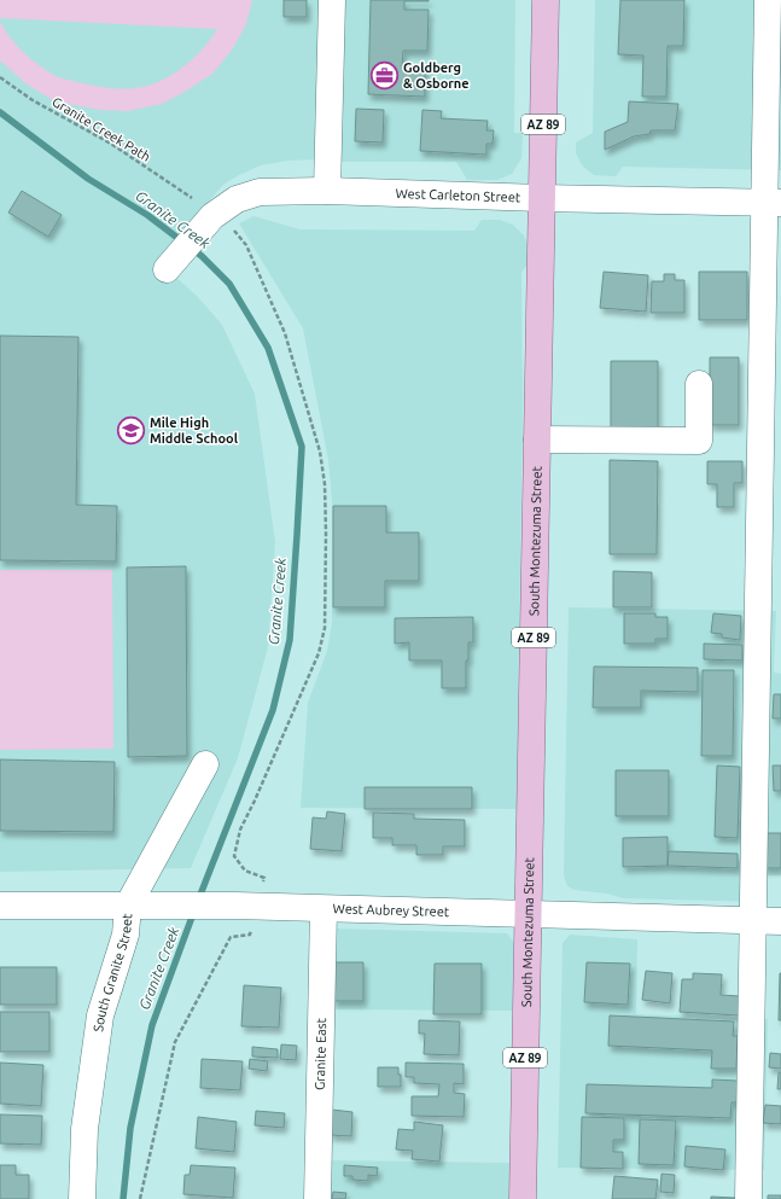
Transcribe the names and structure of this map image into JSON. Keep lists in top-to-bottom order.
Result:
{
  "streets": {
    "main road": ["AZ 89", "South Montezuma Street"],
    "street": [
      "West Carleton Street",
      "West Aubrey Street",
      "South Granite Street",
      "Granite East"
    ],
    "path": ["Granite Creek Path"]
  },
  "crossings": [
    ["West Carleton Street", "South Montezuma Street"],
    ["South Montezuma Street", "West Aubrey Street"],
    ["West Aubrey Street", "South Granite Street"],
    ["West Aubrey Street", "Granite East"]
  ],
  "water": ["Granite Creek"],
  "places": {
    "office": ["Goldberg & Osborne"],
    "school or university": ["Mile High Middle School"]
  }
}
